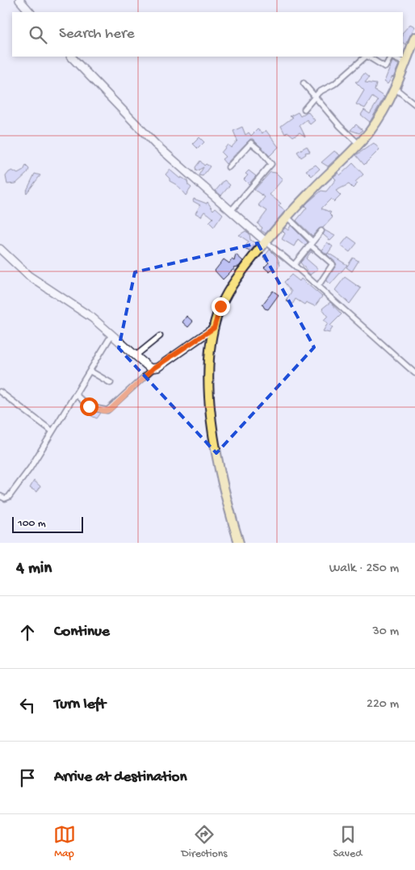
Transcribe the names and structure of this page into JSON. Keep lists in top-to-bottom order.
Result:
{
  "scale_bar": "100 m",
  "page": {
    "search": "Search here",
    "scale": "100 m",
    "heading": ["4 min", "Walk · 250 m"],
    "list": [
      ["Continue", "30 m"],
      ["Turn left", "220 m"],
      "Arrive at destination"
    ],
    "nav": ["Map", "Directions", "Saved"]
  }
}
